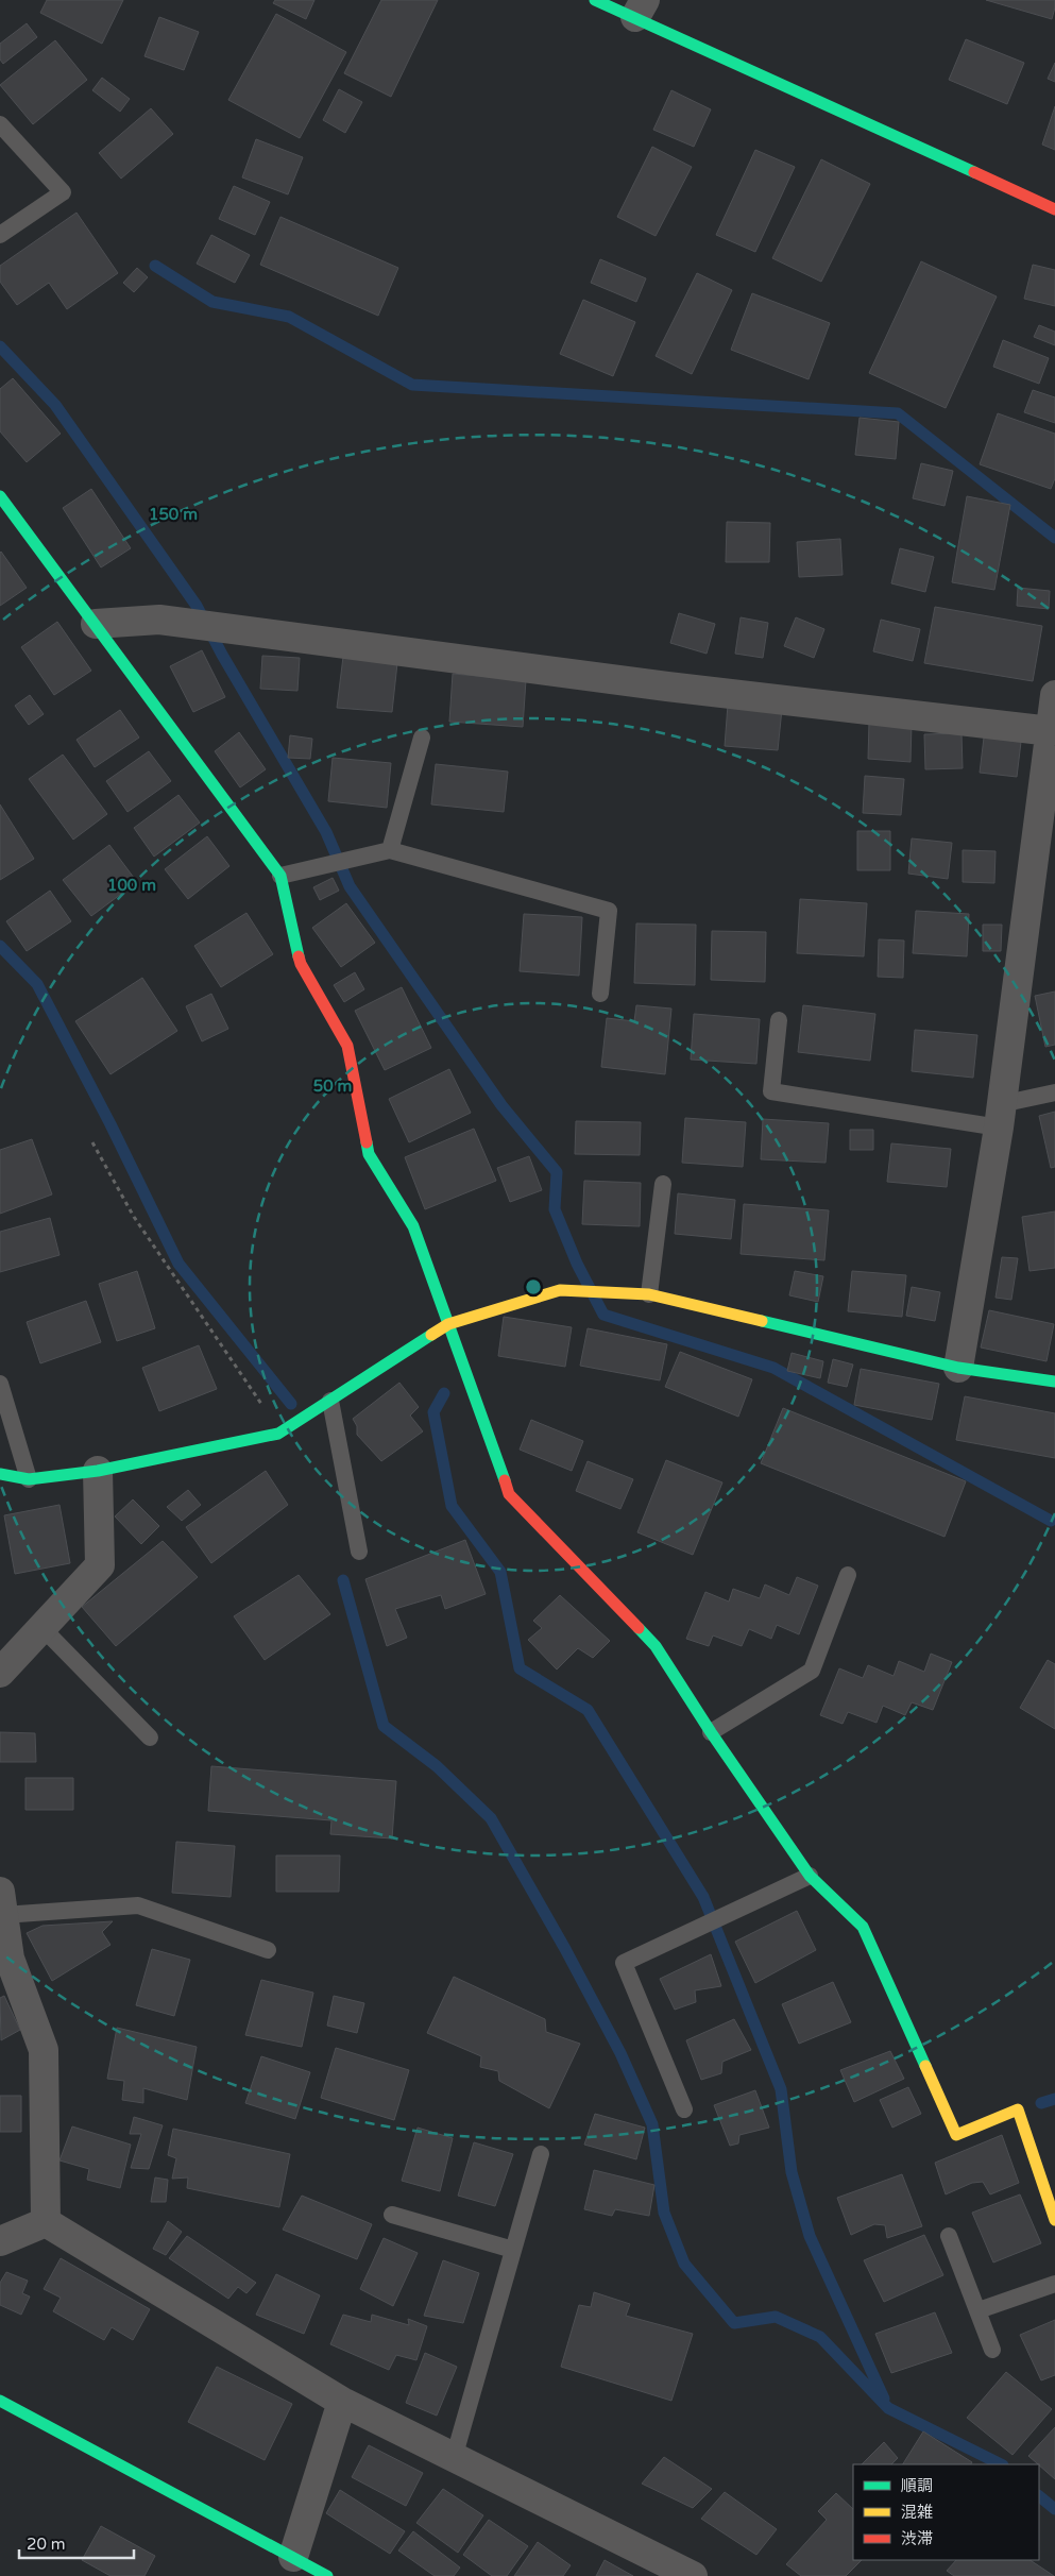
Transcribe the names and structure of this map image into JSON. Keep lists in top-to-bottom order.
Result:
{
  "legend": ["順調", "混雑", "渋滞"],
  "scale_bar": "20 m",
  "rings": ["150 m", "100 m", "50 m"]
}
